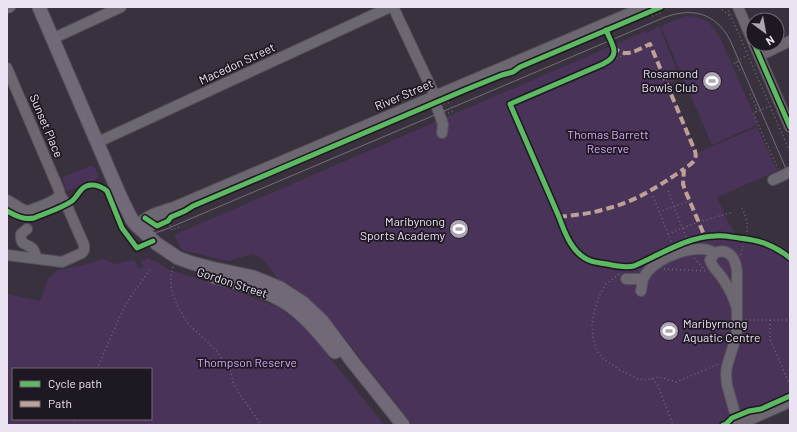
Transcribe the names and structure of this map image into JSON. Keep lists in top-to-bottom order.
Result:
{
  "streets": {
    "main road": ["Gordon Street"],
    "street": ["Macedon Street", "River Street", "Sunset Place"]
  },
  "crossings": [
    ["Macedon Street", "Gordon Street"],
    ["River Street", "Gordon Street"]
  ],
  "parks": ["Thomas Barrett Reserve", "Thompson Reserve"],
  "places": {
    "sports": ["Rosamond Bowls Club", "Maribynong Sports Academy", "Maribyrnong Aquatic Centre"]
  },
  "legend": ["Cycle path", "Path"],
  "north": "bottom right"
}
